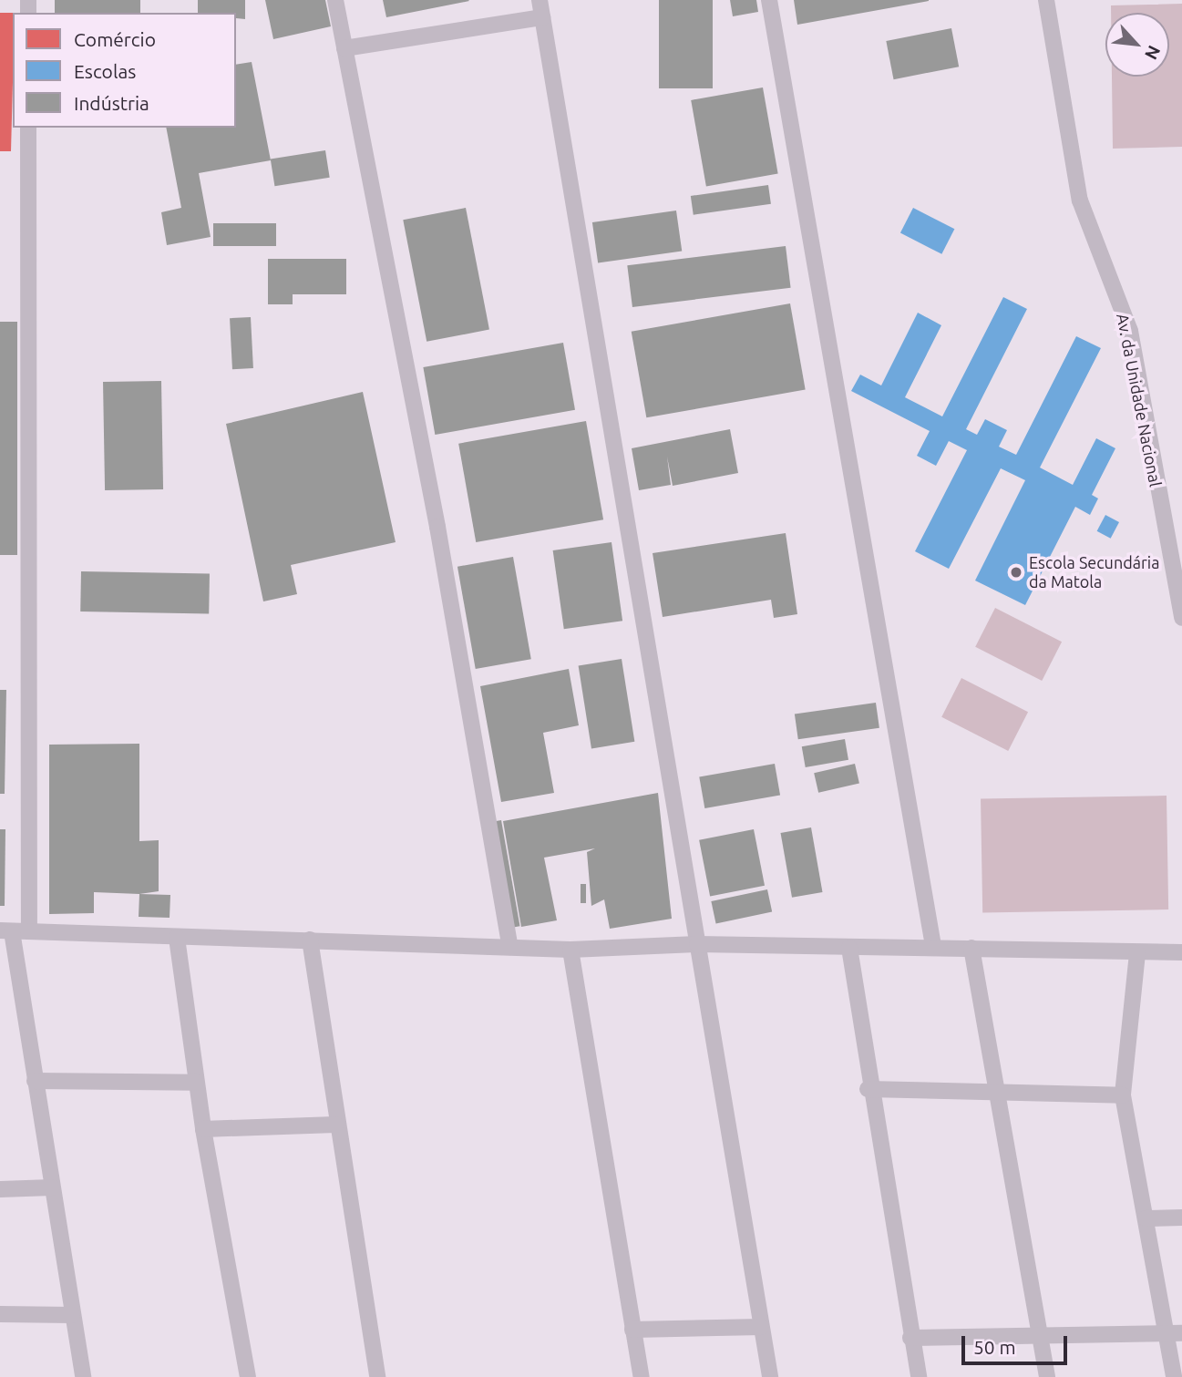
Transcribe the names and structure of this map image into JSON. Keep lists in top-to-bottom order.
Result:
{
  "streets": {
    "street": ["Av. da Unidade Nacional"]
  },
  "places": ["Escola Secundária da Matola"],
  "legend": ["Comércio", "Escolas", "Indústria"],
  "scale_bar": "50 m",
  "north": "bottom right"
}
